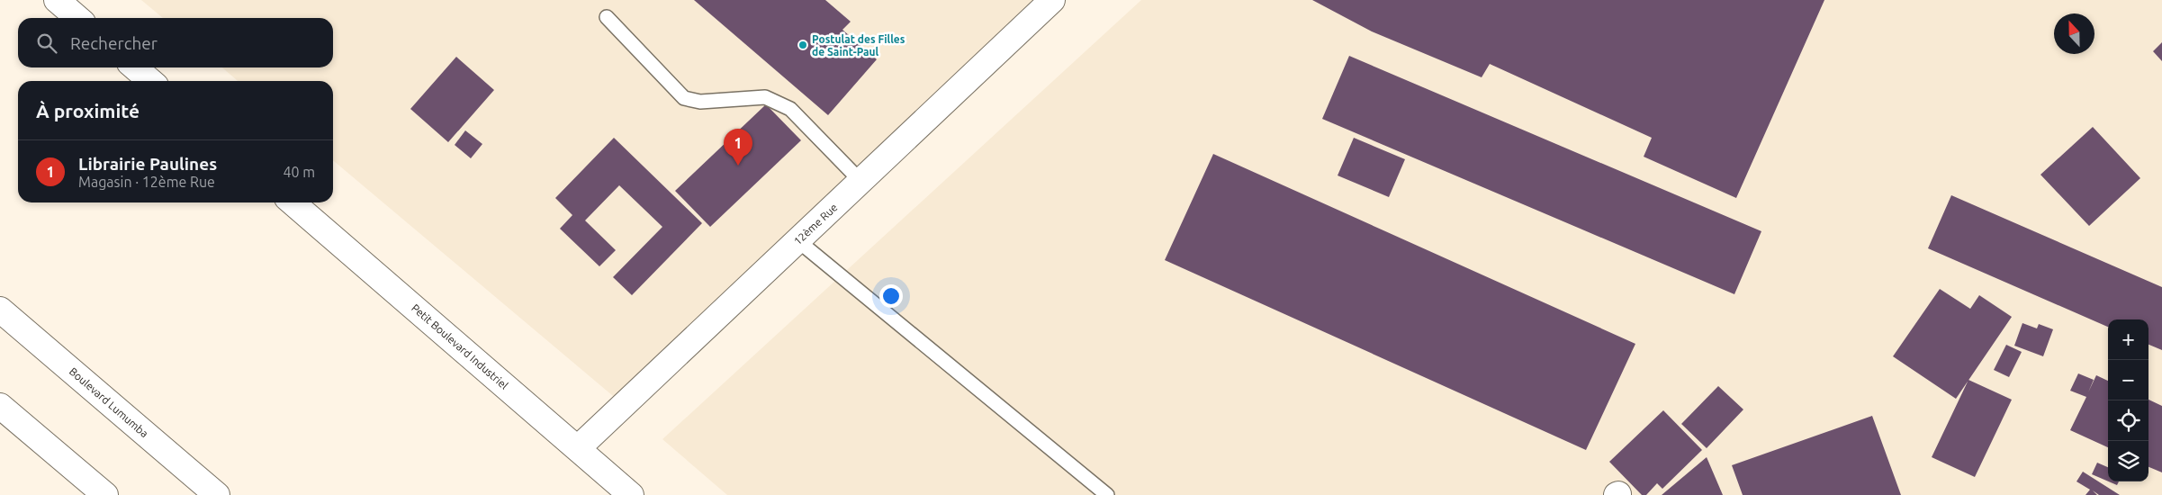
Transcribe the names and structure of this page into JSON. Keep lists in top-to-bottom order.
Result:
{
  "streets": {
    "main road": ["12ème Rue", "Petit Boulevard Industriel", "Boulevard Lumumba"]
  },
  "crossings": [
    ["12ème Rue", "Petit Boulevard Industriel"]
  ],
  "places": ["Postulat des Filles de Saint-Paul"],
  "north": "top",
  "page": {
    "search": "Rechercher",
    "heading": "À proximité",
    "pins": "1",
    "list": [
      {
        "mark": "1",
        "name": "Librairie Paulines",
        "note": "Magasin · 12ème Rue",
        "value": "40 m"
      }
    ],
    "map_buttons": ["+", "−"]
  }
}
